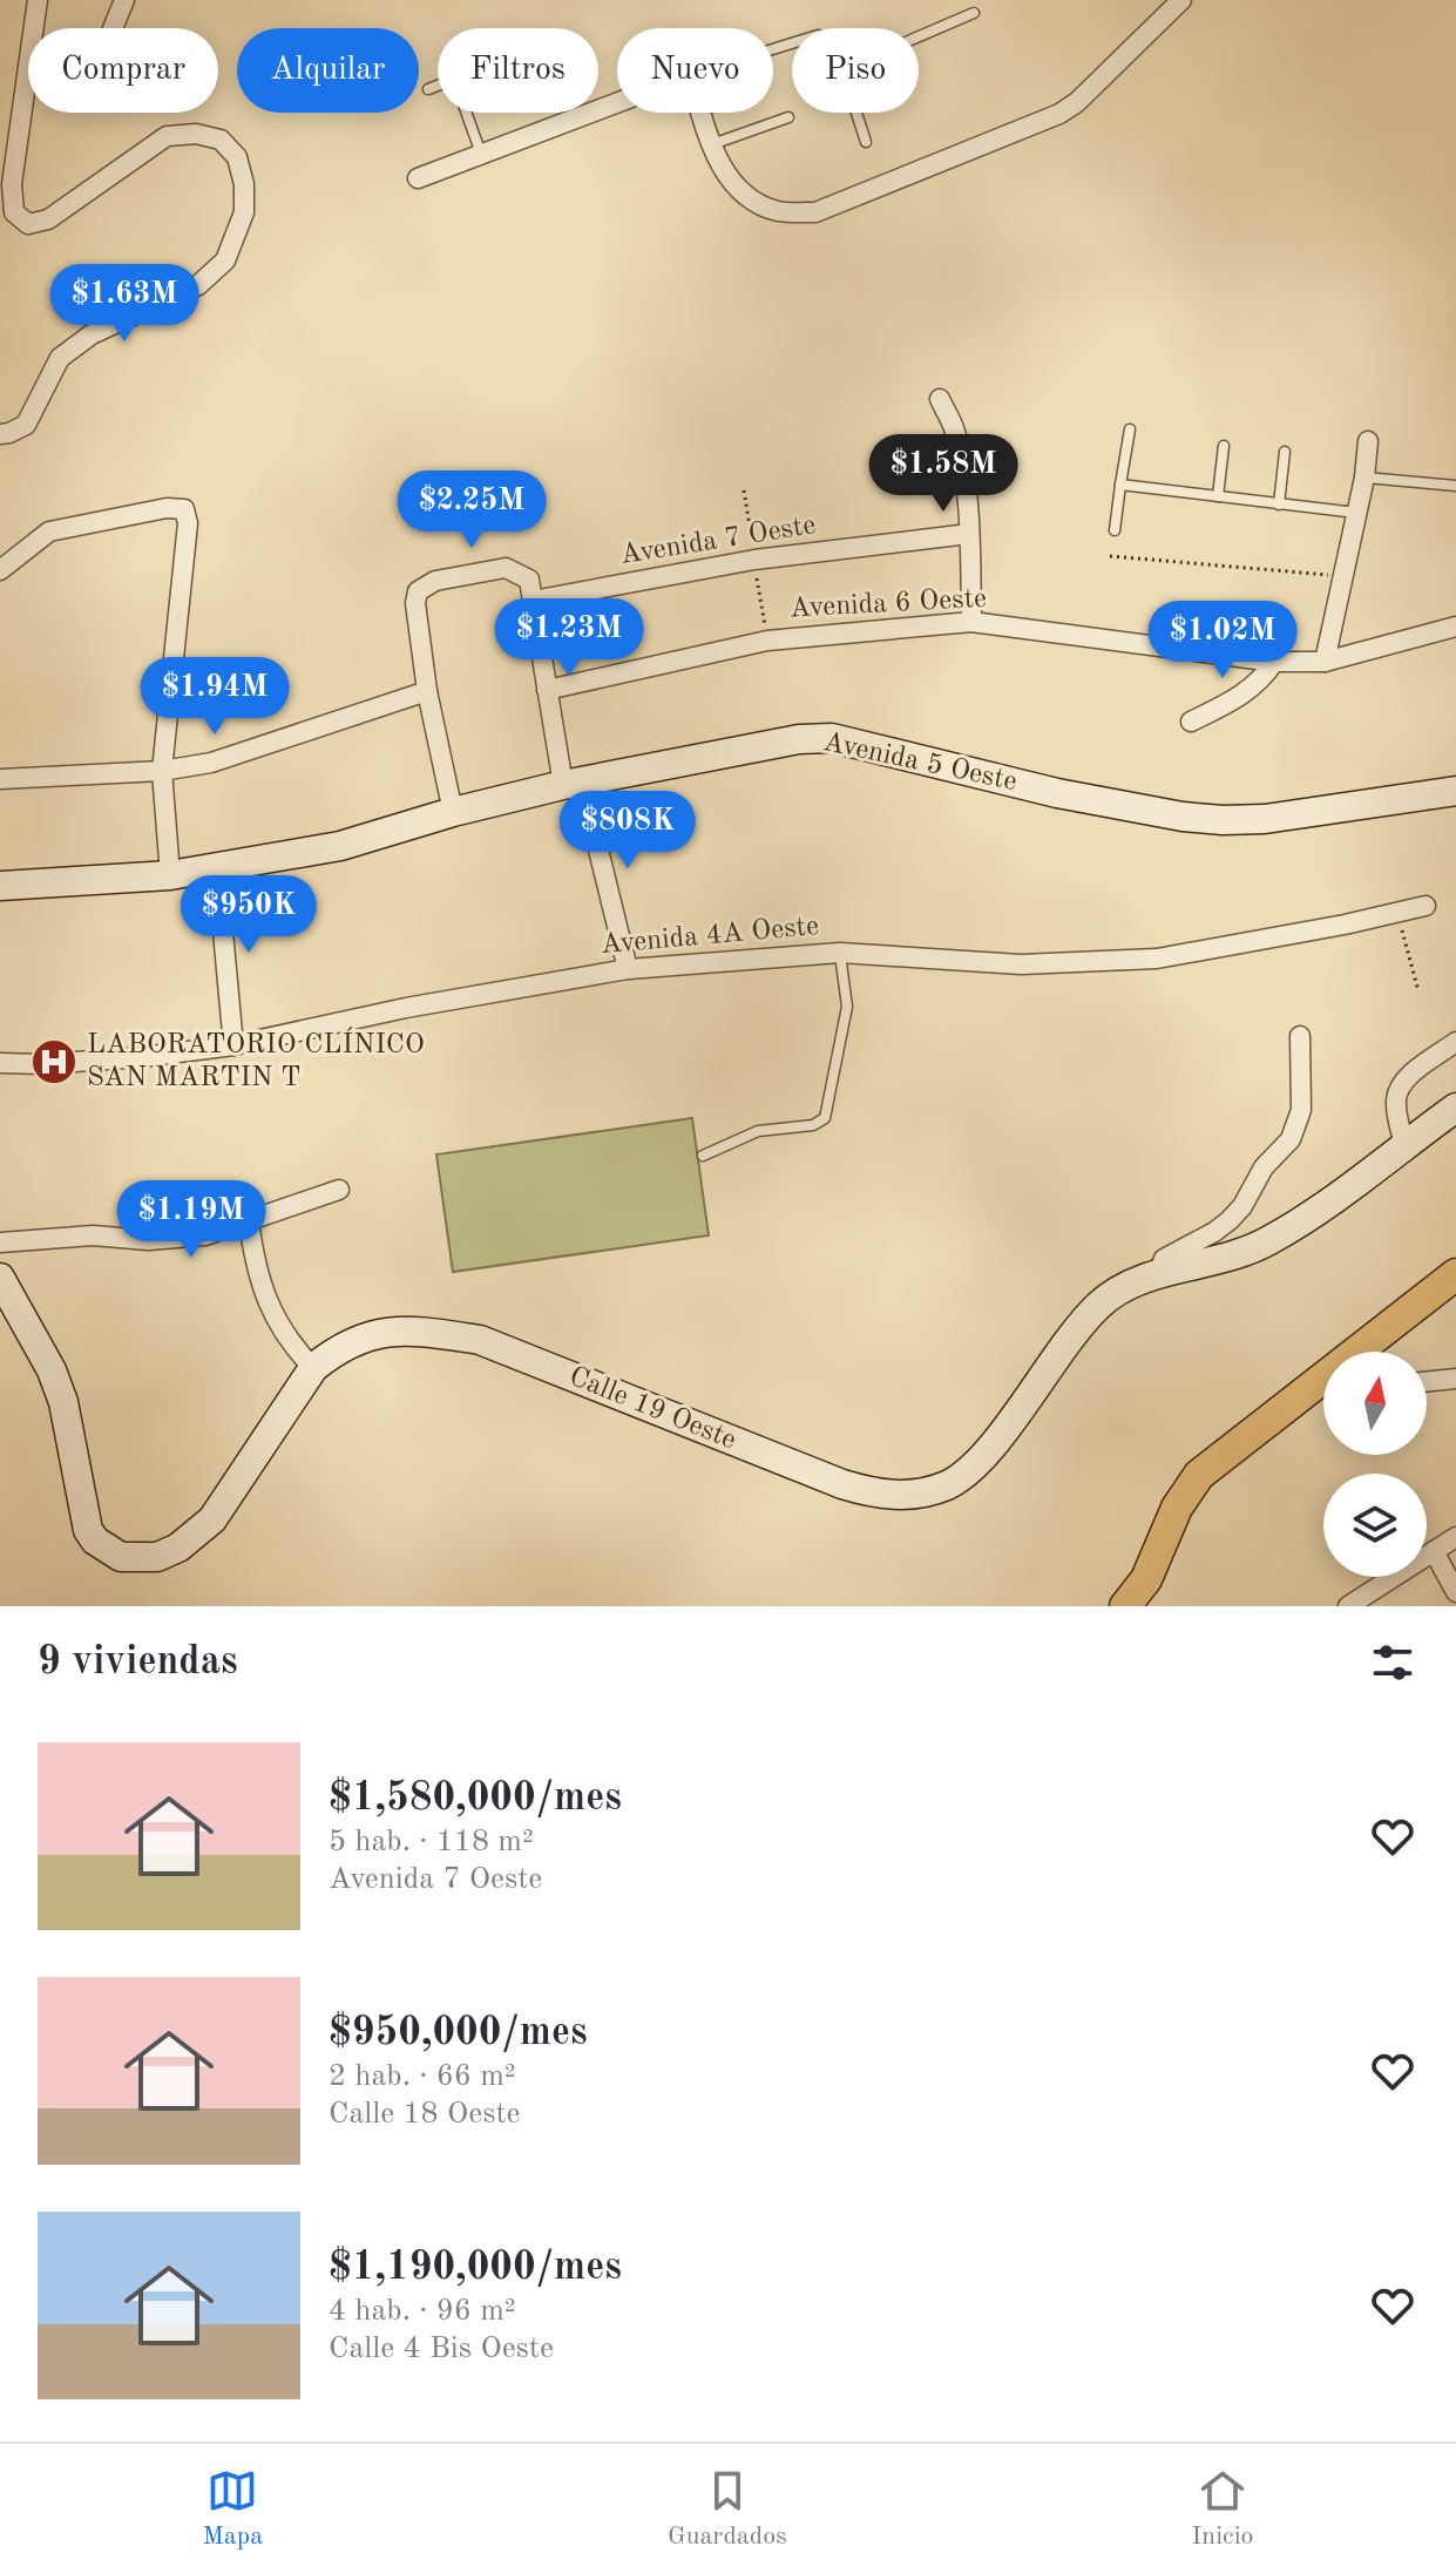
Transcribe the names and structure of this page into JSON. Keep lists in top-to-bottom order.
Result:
{
  "streets": {
    "street": [
      "Avenida 7 Oeste",
      "Avenida 6 Oeste",
      "Avenida 5 Oeste",
      "Avenida 4A Oeste",
      "Calle 19 Oeste"
    ]
  },
  "places": {
    "hospital": ["LABORATORIO CLÍNICO SAN MARTIN T"]
  },
  "north": "top",
  "page": {
    "chip": [
      "Comprar",
      "Alquilar",
      "Filtros",
      "Nuevo",
      "Piso"
    ],
    "price": [
      "$1.63M",
      "$1.58M",
      "$2.25M",
      "$1.23M",
      "$1.02M",
      "$1.94M",
      "$808K",
      "$950K",
      "$1.19M"
    ],
    "heading": "9 viviendas",
    "list": [
      {
        "name": "$1,580,000/mes",
        "note": "5 hab. · 118 m² · Avenida 7 Oeste"
      },
      {
        "name": "$950,000/mes",
        "note": "2 hab. · 66 m² · Calle 18 Oeste"
      },
      {
        "name": "$1,190,000/mes",
        "note": "4 hab. · 96 m² · Calle 4 Bis Oeste"
      }
    ],
    "tabs": ["Mapa", "Guardados", "Inicio"]
  }
}
